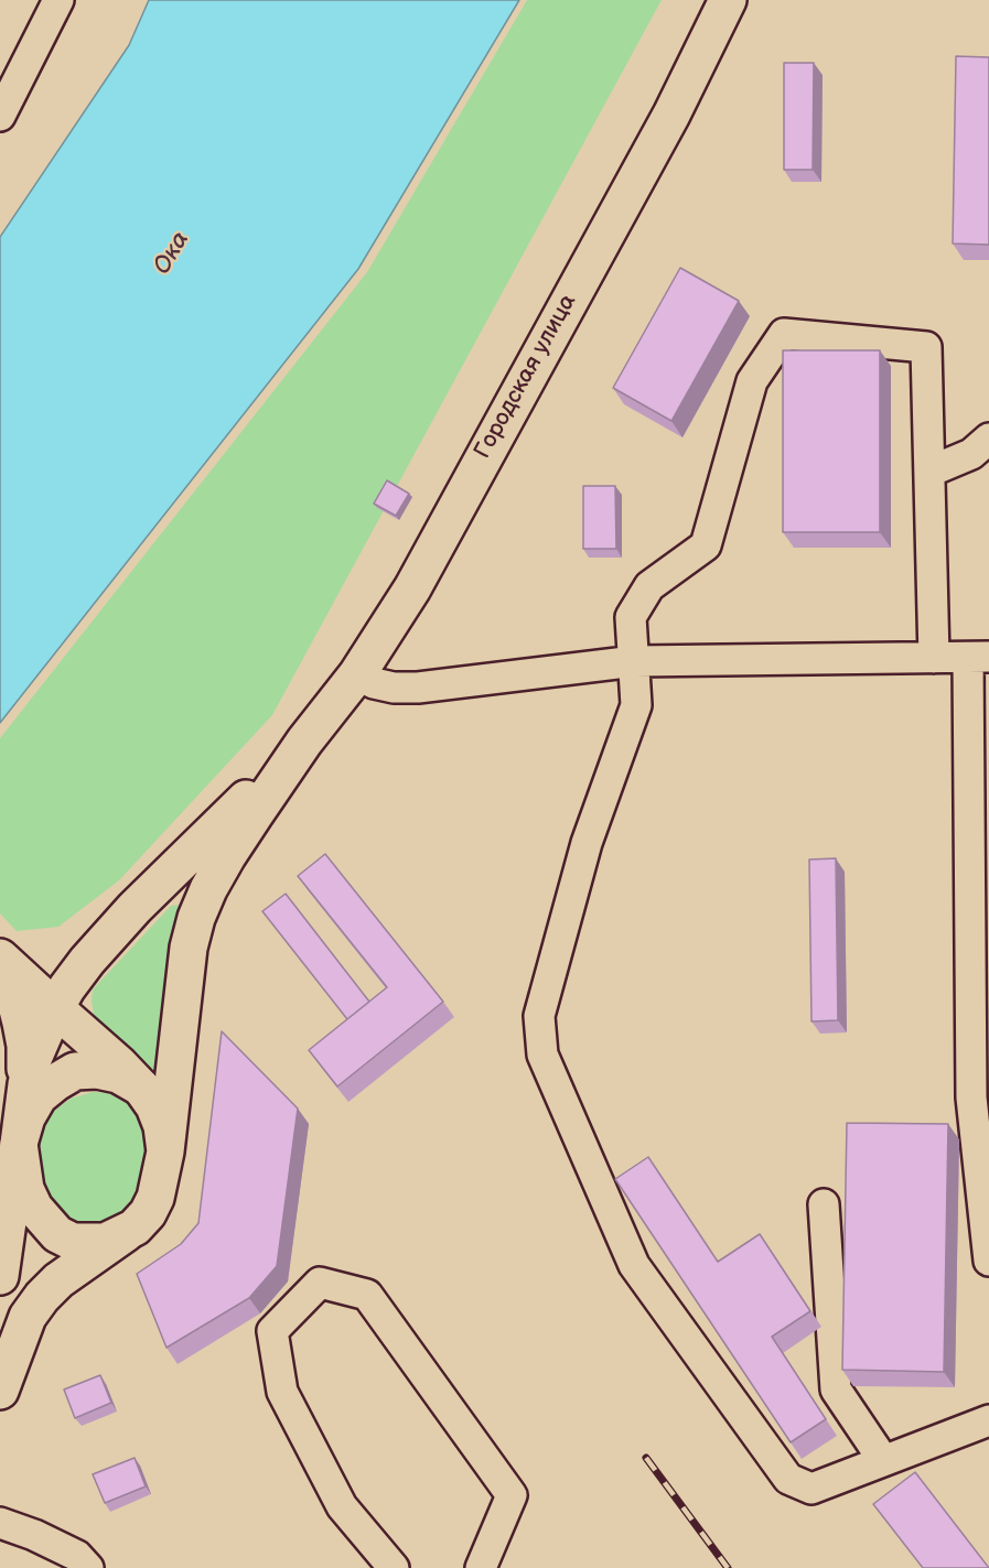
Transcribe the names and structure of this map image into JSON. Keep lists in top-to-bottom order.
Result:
{
  "streets": {
    "main road": ["Городская улица"]
  },
  "water": ["Ока"]
}
